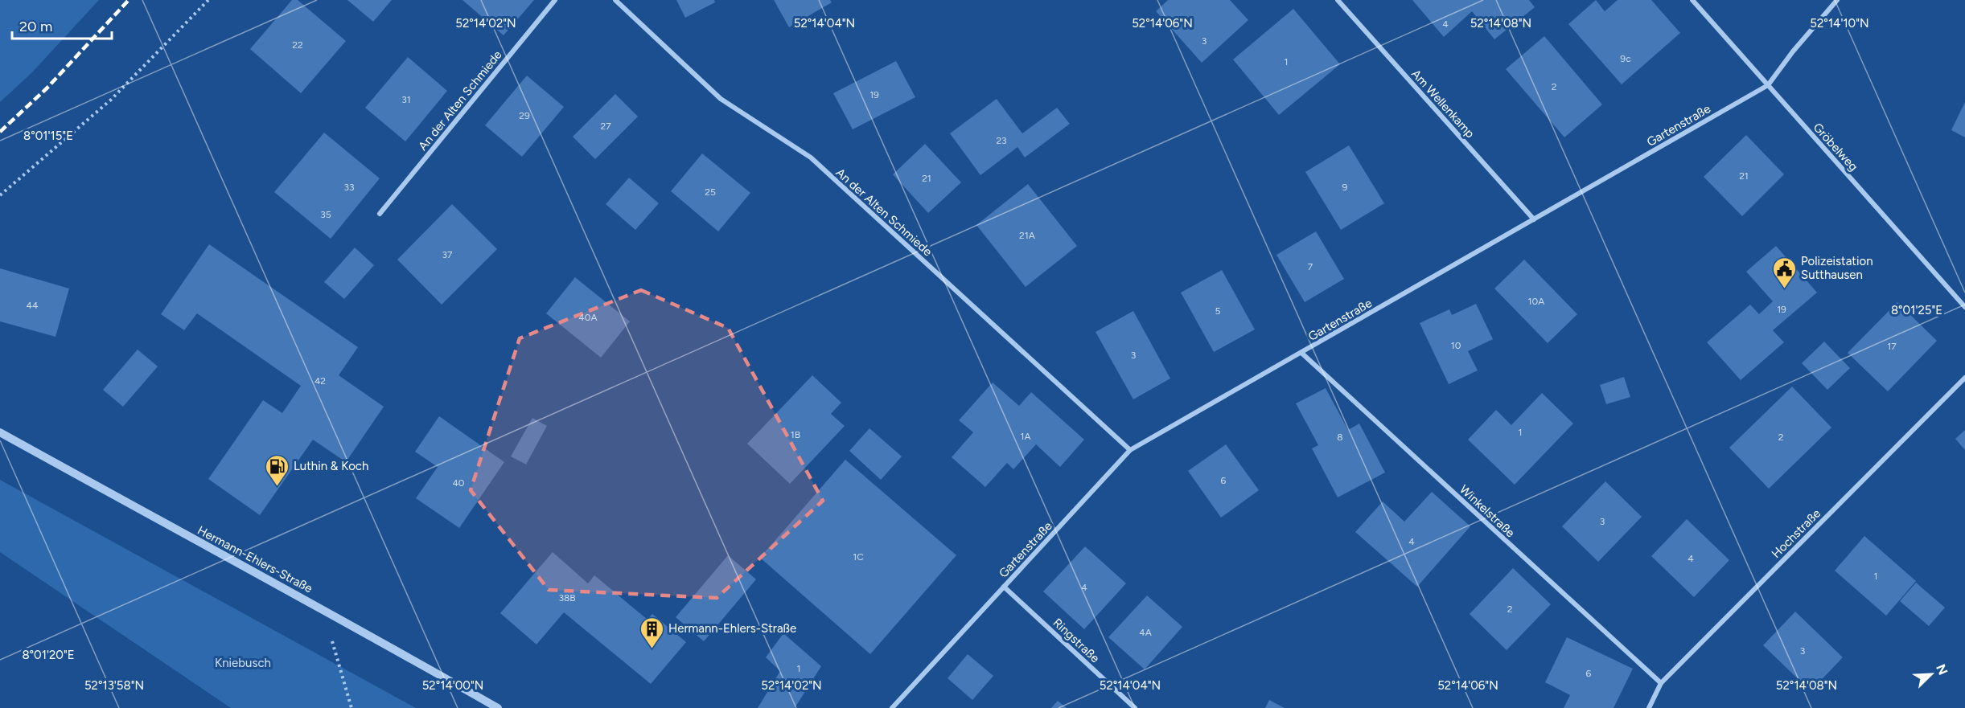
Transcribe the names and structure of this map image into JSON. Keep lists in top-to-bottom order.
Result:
{
  "streets": {
    "street": [
      "An der Alten Schmiede",
      "Am Wellenkamp",
      "Gartenstraße",
      "Gröbelweg",
      "Winkelstraße",
      "Hochstraße",
      "Hermann-Ehlers-Straße",
      "Ringstraße"
    ]
  },
  "crossings": [
    ["An der Alten Schmiede", "Gartenstraße"],
    ["Am Wellenkamp", "Gartenstraße"],
    ["Gartenstraße", "Gröbelweg"],
    ["Gartenstraße", "Winkelstraße"],
    ["Gartenstraße", "Ringstraße"],
    ["Winkelstraße", "Hochstraße"]
  ],
  "parks": ["Kniebusch"],
  "places": {
    "public building": ["Polizeistation Sutthausen"],
    "fuel station": ["Luthin & Koch"],
    "building": ["Hermann-Ehlers-Straße"]
  },
  "house_numbers": [
    "4",
    "3",
    "22",
    "9c",
    "1",
    "2",
    "19",
    "31",
    "29",
    "27",
    "23",
    "21",
    "21",
    "33",
    "9",
    "25",
    "35",
    "21A",
    "37",
    "7",
    "10A",
    "44",
    "19",
    "5",
    "40A",
    "10",
    "17",
    "3",
    "42",
    "1",
    "1B",
    "1A",
    "8",
    "2",
    "6",
    "40",
    "3",
    "4",
    "1C",
    "4",
    "1",
    "4",
    "38B",
    "2",
    "4A",
    "3",
    "1",
    "6"
  ],
  "scale_bar": "20 m",
  "north": "top right",
  "coordinates": [
    "52°14'02\"N",
    "52°14'04\"N",
    "52°14'06\"N",
    "52°14'08\"N",
    "52°14'10\"N",
    "8°01'15\"E",
    "8°01'25\"E",
    "8°01'20\"E",
    "52°13'58\"N",
    "52°14'00\"N"
  ]
}
